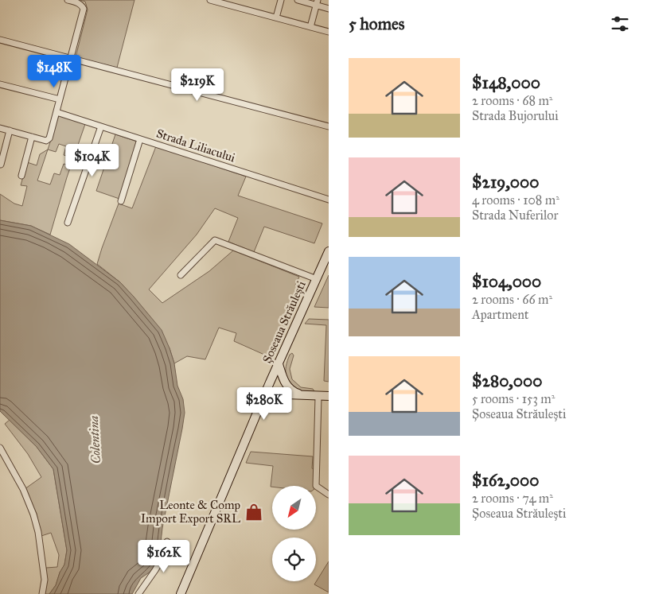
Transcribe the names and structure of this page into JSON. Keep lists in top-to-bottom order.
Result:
{
  "streets": {
    "street": ["Strada Liliacului", "Șoseaua Străulești"]
  },
  "water": ["Colentina"],
  "places": {
    "shop": ["Leonte & Comp Import Export SRL"]
  },
  "north": "bottom left",
  "page": {
    "heading": "5 homes",
    "list": [
      {
        "name": "$148,000",
        "note": "2 rooms · 68 m² · Strada Bujorului"
      },
      {
        "name": "$219,000",
        "note": "4 rooms · 108 m² · Strada Nuferilor"
      },
      {
        "name": "$104,000",
        "note": "2 rooms · 66 m² · Apartment"
      },
      {
        "name": "$280,000",
        "note": "5 rooms · 153 m² · Șoseaua Străulești"
      },
      {
        "name": "$162,000",
        "note": "2 rooms · 74 m² · Șoseaua Străulești"
      }
    ],
    "price": [
      "$148K",
      "$219K",
      "$104K",
      "$280K",
      "$162K"
    ]
  }
}
